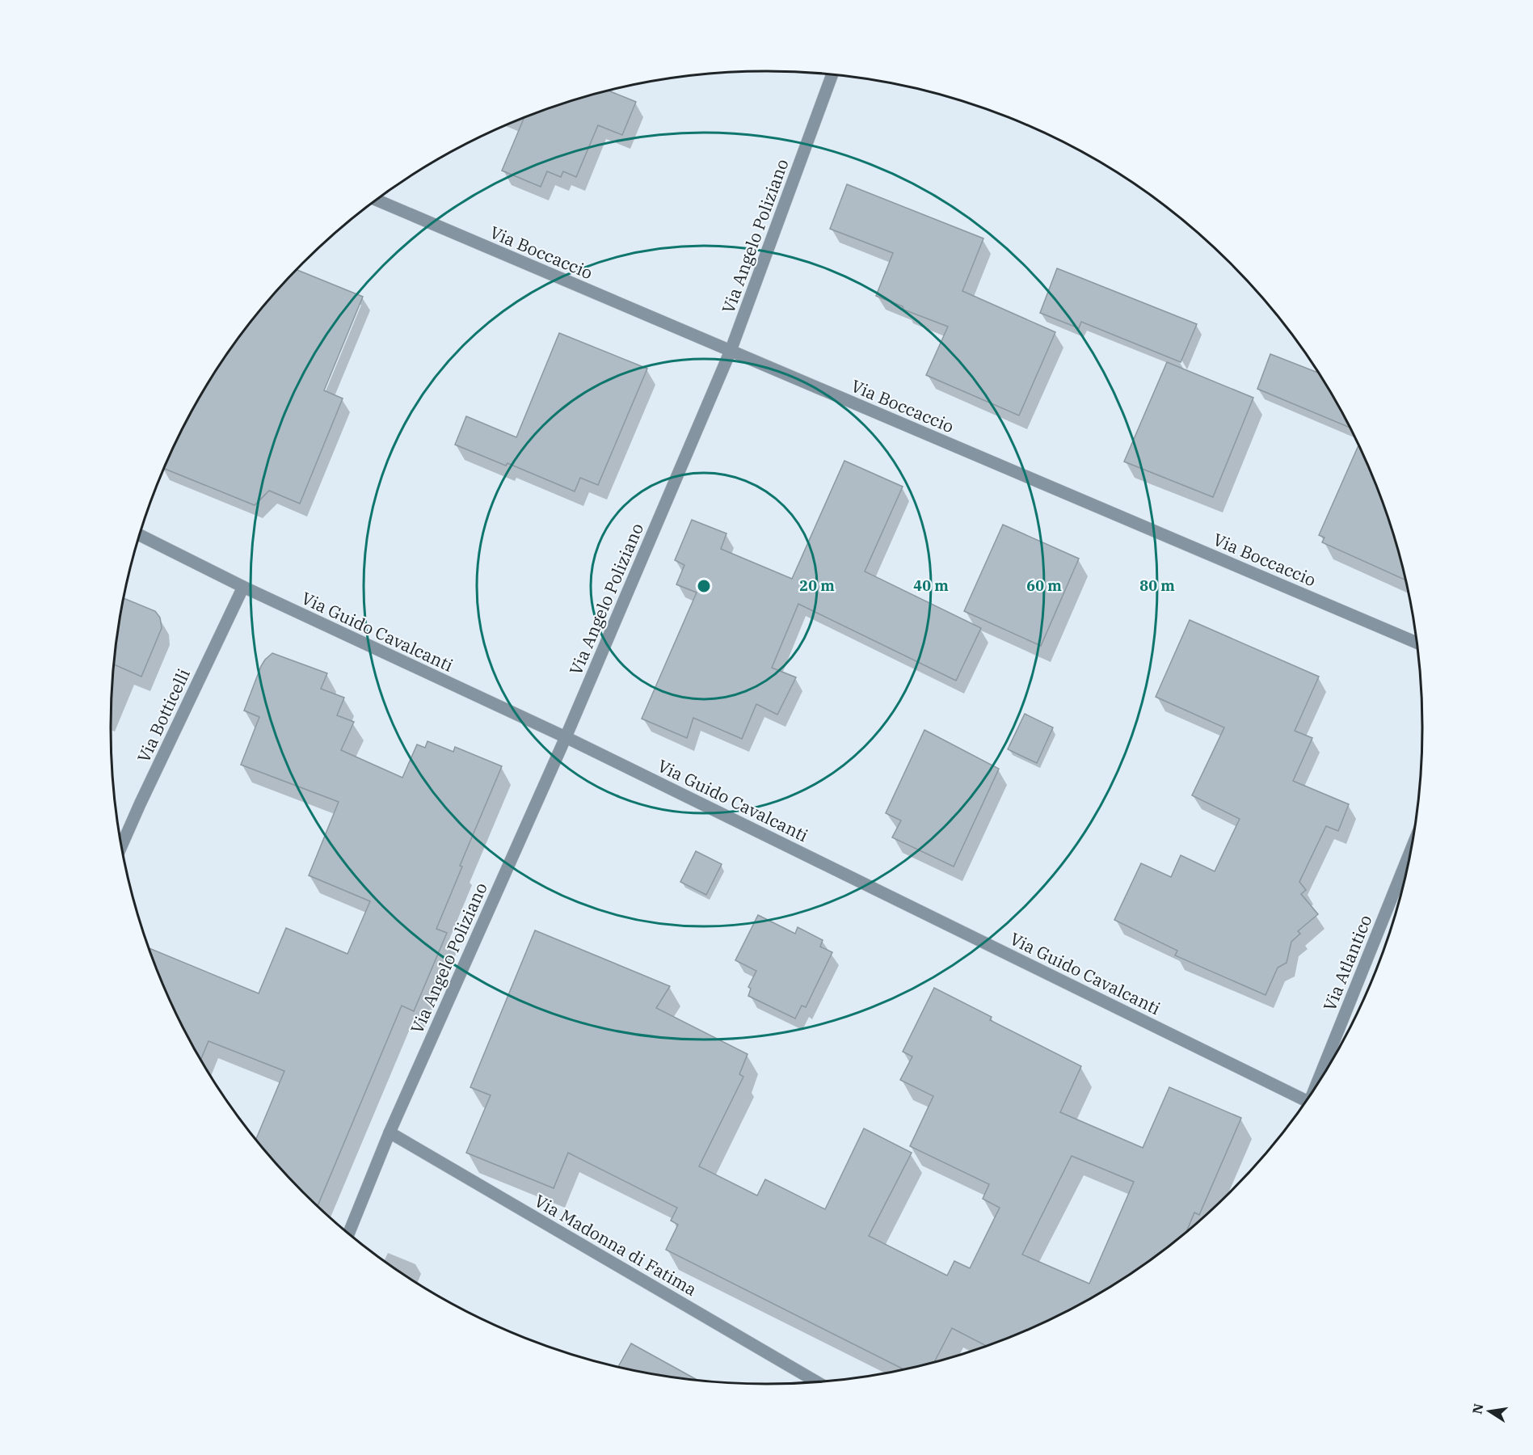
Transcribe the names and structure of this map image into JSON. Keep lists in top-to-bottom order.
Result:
{
  "streets": {
    "street": [
      "Via Angelo Poliziano",
      "Via Boccaccio",
      "Via Guido Cavalcanti",
      "Via Botticelli",
      "Via Atlantico",
      "Via Madonna di Fatima"
    ]
  },
  "crossings": [
    ["Via Angelo Poliziano", "Via Boccaccio"],
    ["Via Angelo Poliziano", "Via Guido Cavalcanti"],
    ["Via Angelo Poliziano", "Via Madonna di Fatima"],
    ["Via Guido Cavalcanti", "Via Botticelli"]
  ],
  "north": "left",
  "rings": [
    "20 m",
    "40 m",
    "60 m",
    "80 m"
  ]
}
